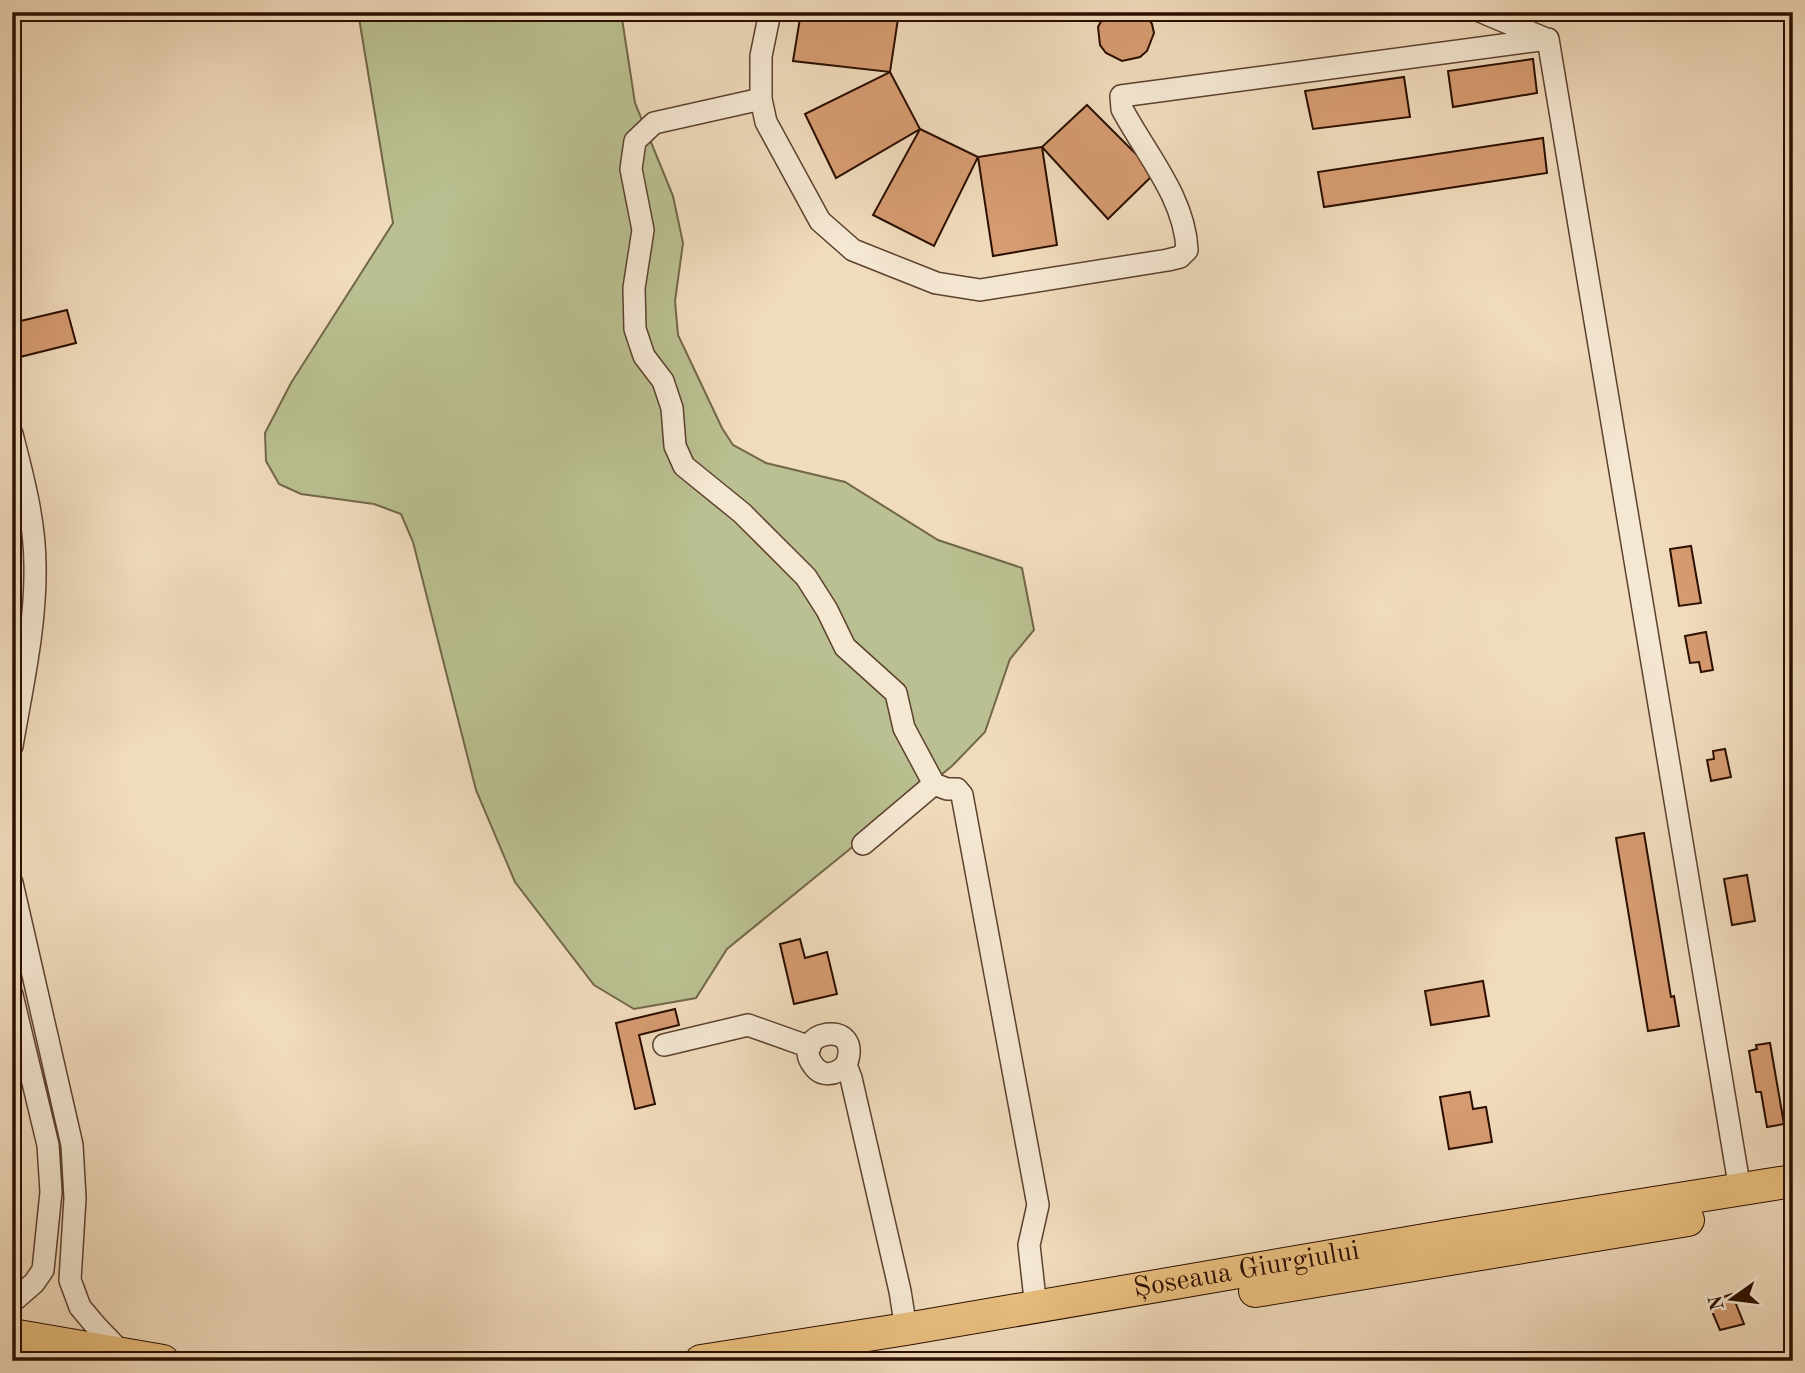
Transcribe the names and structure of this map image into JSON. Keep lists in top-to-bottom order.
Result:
{
  "streets": {
    "highway": ["Șoseaua Giurgiului"]
  },
  "north": "left"
}
